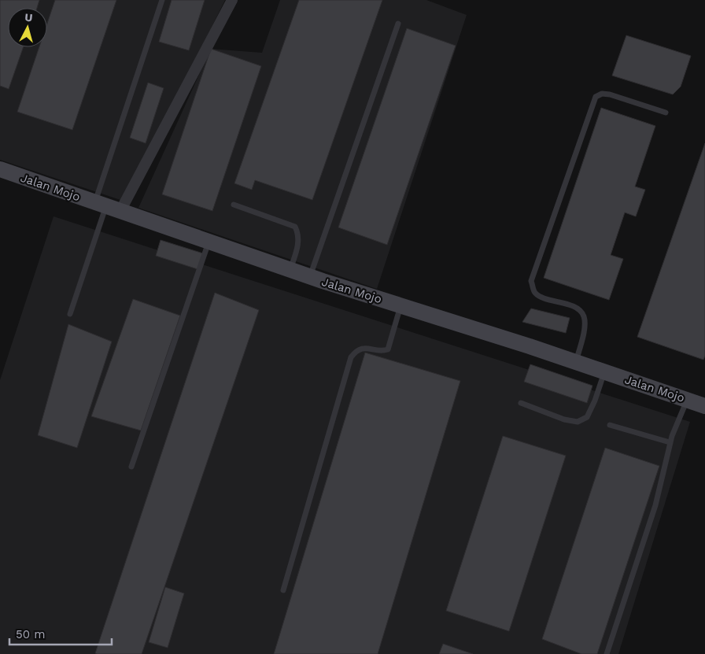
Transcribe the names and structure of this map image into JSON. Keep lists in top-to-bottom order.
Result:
{
  "streets": {
    "street": ["Jalan Mojo"]
  },
  "scale_bar": "50 m",
  "north": "top"
}
